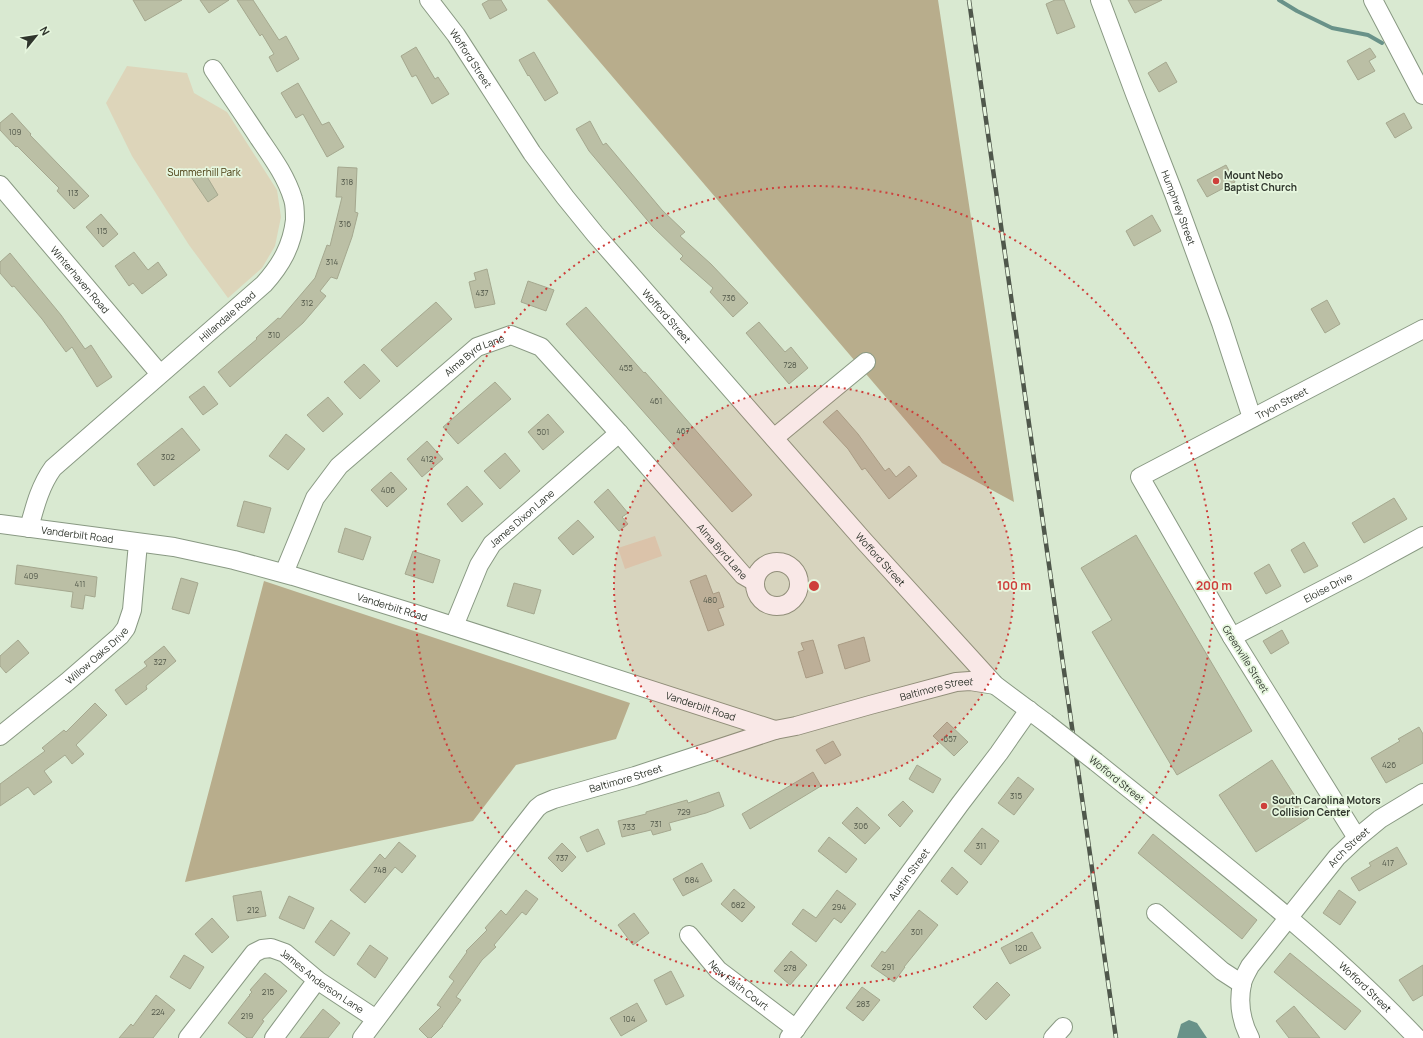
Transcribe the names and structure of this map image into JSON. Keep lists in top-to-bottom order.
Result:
{
  "streets": {
    "street": [
      "Wofford Street",
      "Humphrey Street",
      "Winterhaven Road",
      "Hillandale Road",
      "Alma Byrd Lane",
      "Tryon Street",
      "James Dixon Lane",
      "Vanderbilt Road",
      "Eloise Drive",
      "Willow Oaks Drive",
      "Greenville Street",
      "Baltimore Street",
      "Arch Street",
      "Austin Street",
      "James Anderson Lane",
      "New Faith Court"
    ]
  },
  "crossings": [
    ["Wofford Street", "Baltimore Street"],
    ["Wofford Street", "Arch Street"],
    ["Wofford Street", "Austin Street"],
    ["Humphrey Street", "Tryon Street"],
    ["Winterhaven Road", "Hillandale Road"],
    ["Hillandale Road", "Vanderbilt Road"],
    ["Alma Byrd Lane", "James Dixon Lane"],
    ["Alma Byrd Lane", "Vanderbilt Road"],
    ["Tryon Street", "Greenville Street"],
    ["James Dixon Lane", "Vanderbilt Road"],
    ["Vanderbilt Road", "Willow Oaks Drive"],
    ["Vanderbilt Road", "Baltimore Street"],
    ["Eloise Drive", "Greenville Street"],
    ["Greenville Street", "Arch Street"],
    ["Baltimore Street", "James Anderson Lane"],
    ["Austin Street", "New Faith Court"]
  ],
  "parks": ["Summerhill Park"],
  "places": ["Mount Nebo Baptist Church", "South Carolina Motors Collision Center"],
  "house_numbers": [
    "109",
    "318",
    "113",
    "316",
    "115",
    "314",
    "437",
    "736",
    "312",
    "310",
    "728",
    "455",
    "461",
    "467",
    "501",
    "302",
    "412",
    "406",
    "409",
    "411",
    "480",
    "327",
    "657",
    "426",
    "315",
    "729",
    "731",
    "306",
    "733",
    "311",
    "737",
    "417",
    "748",
    "684",
    "682",
    "294",
    "212",
    "301",
    "120",
    "291",
    "278",
    "215",
    "283",
    "224",
    "219",
    "104"
  ],
  "north": "top right",
  "rings": ["100 m", "200 m"]
}
